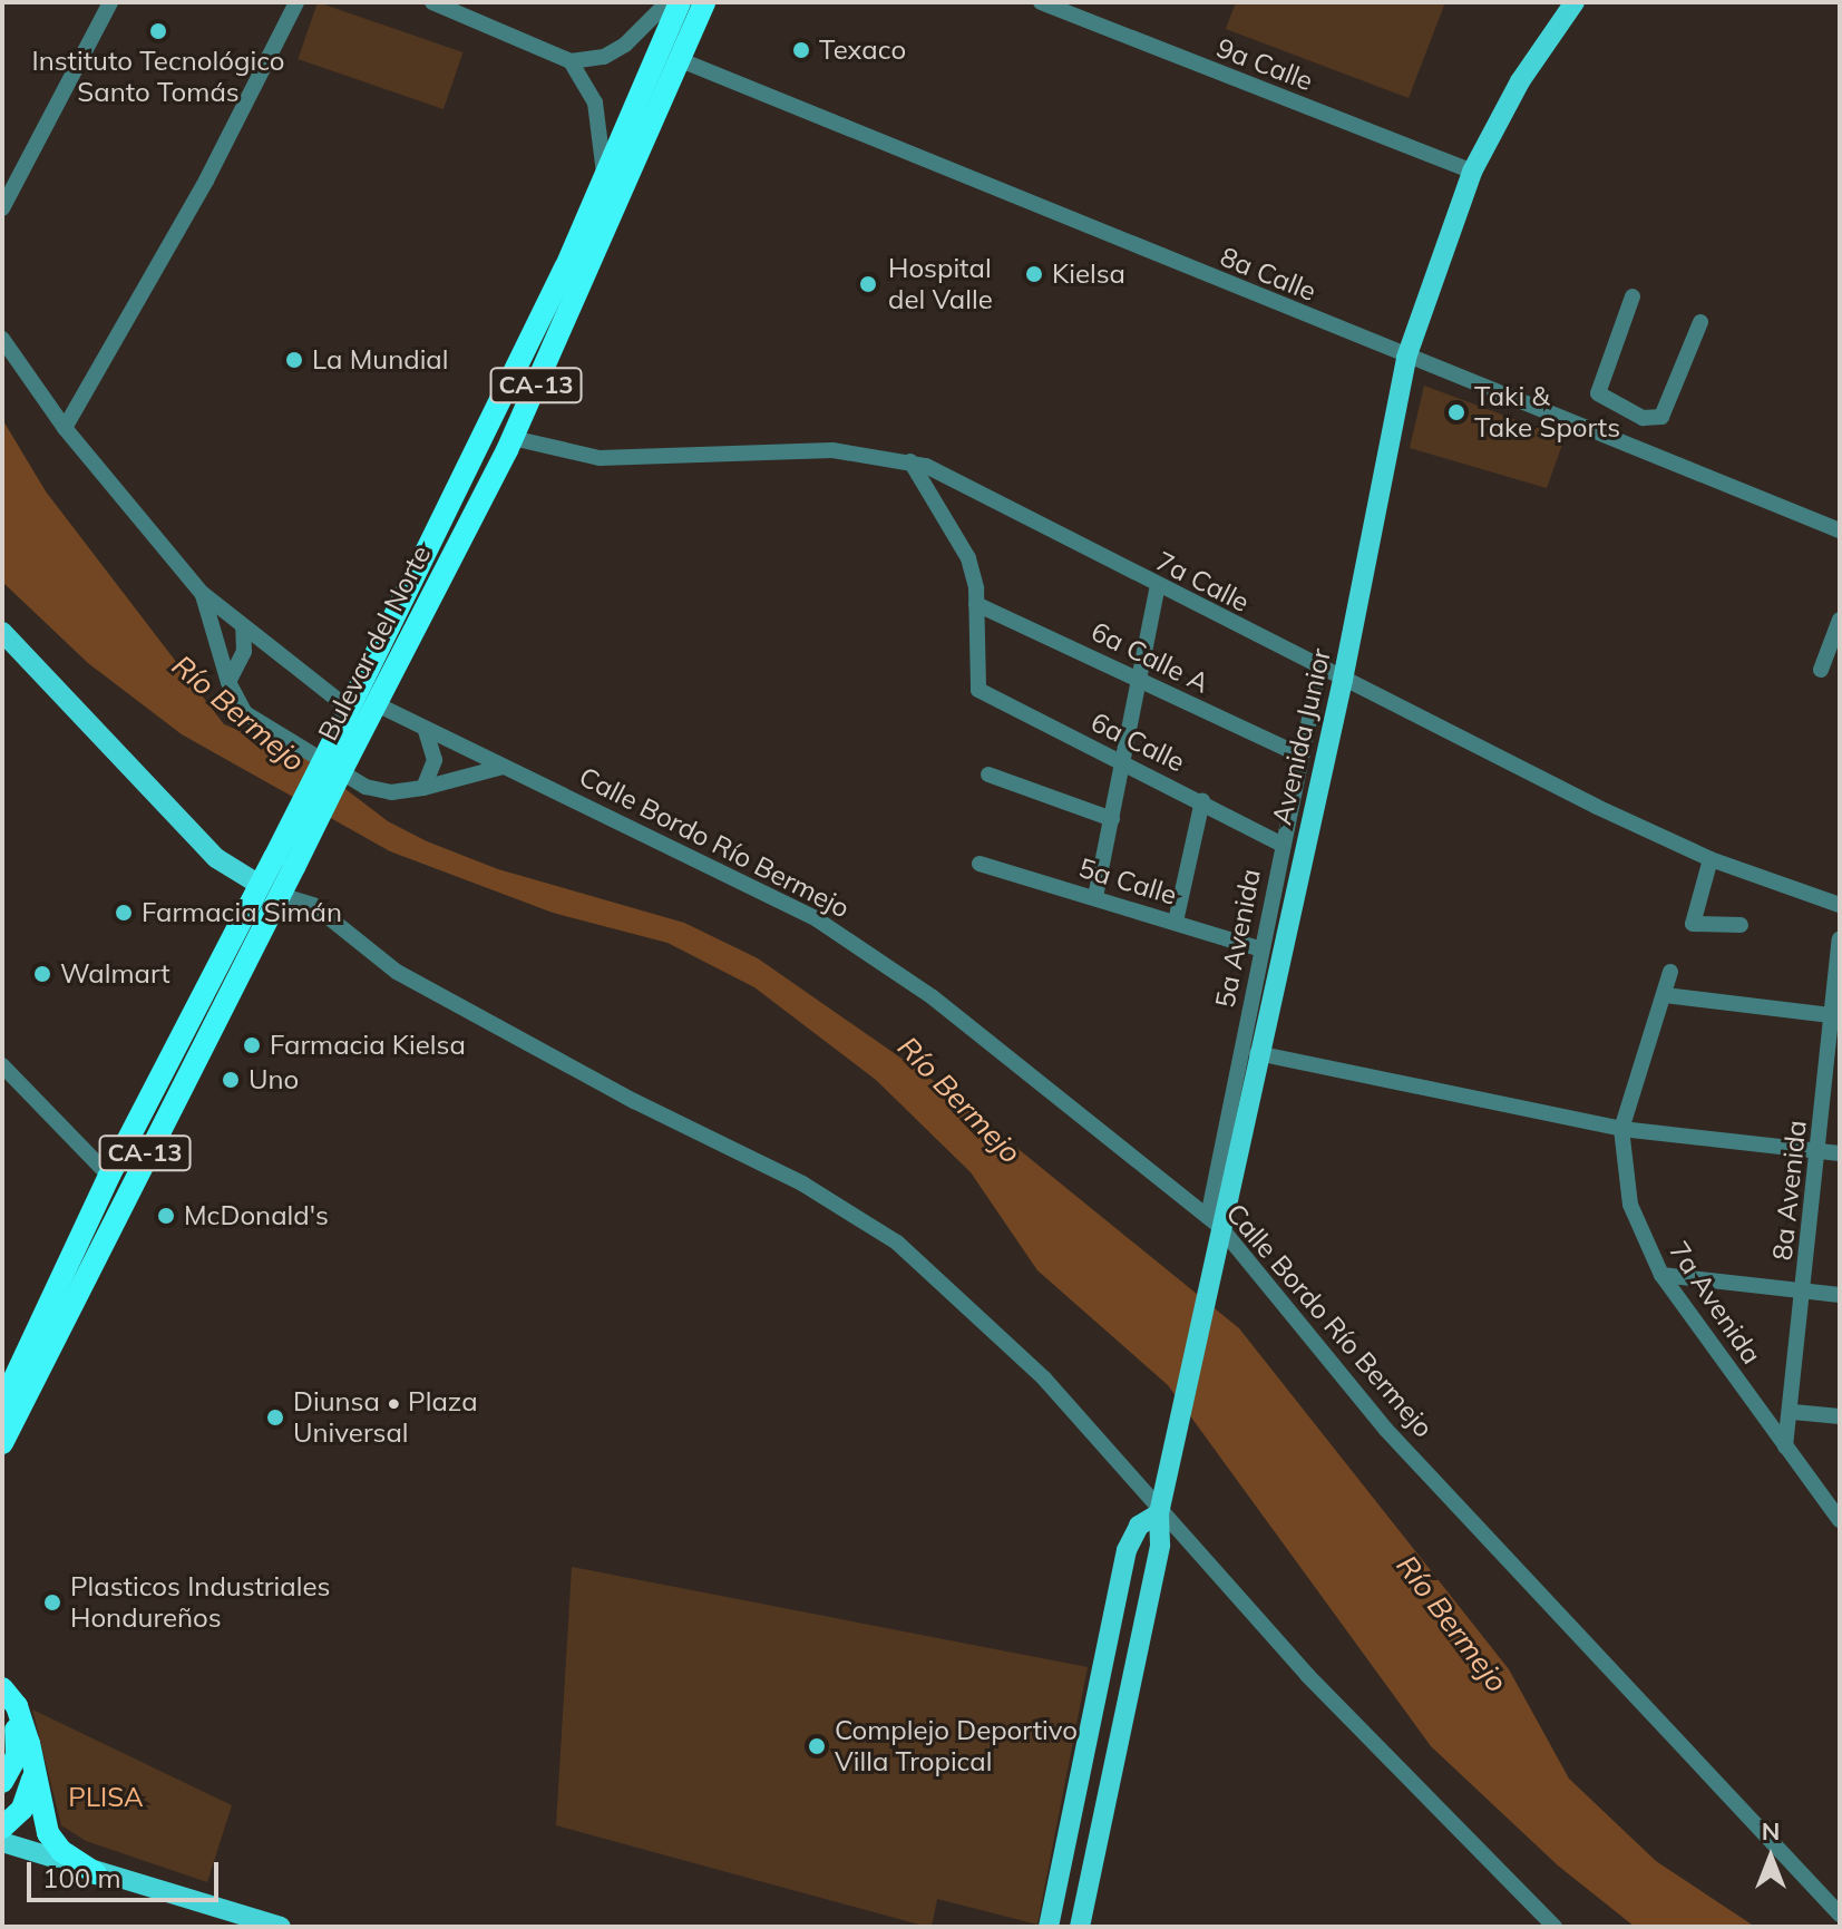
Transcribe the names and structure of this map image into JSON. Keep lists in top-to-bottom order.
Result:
{
  "streets": {
    "highway": ["CA-13", "Bulevar del Norte"],
    "main road": ["Avenida Junior"],
    "street": [
      "9a Calle",
      "8a Calle",
      "7a Calle",
      "6a Calle A",
      "6a Calle",
      "Calle Bordo Río Bermejo",
      "5a Calle",
      "5a Avenida",
      "8a Avenida",
      "7a Avenida"
    ]
  },
  "crossings": [
    ["9a Calle", "Avenida Junior"],
    ["8a Calle", "Bulevar del Norte"],
    ["8a Calle", "Avenida Junior"],
    ["7a Calle", "Bulevar del Norte"],
    ["7a Calle", "Avenida Junior"],
    ["7a Calle", "5a Avenida"],
    ["Bulevar del Norte", "Calle Bordo Río Bermejo"],
    ["6a Calle A", "6a Calle"],
    ["6a Calle A", "5a Avenida"],
    ["Avenida Junior", "Calle Bordo Río Bermejo"],
    ["Avenida Junior", "5a Avenida"],
    ["6a Calle", "5a Avenida"],
    ["Calle Bordo Río Bermejo", "5a Avenida"],
    ["5a Calle", "5a Avenida"],
    ["8a Avenida", "7a Avenida"]
  ],
  "water": ["Río Bermejo"],
  "parks": ["PLISA"],
  "places": [
    "Instituto Tecnológico Santo Tomás",
    "Texaco",
    "Kielsa",
    "Hospital del Valle",
    "La Mundial",
    "Taki & Take Sports",
    "Farmacia Simán",
    "Walmart",
    "Farmacia Kielsa",
    "Uno",
    "McDonald's",
    "Diunsa • Plaza Universal",
    "Plasticos Industriales Hondureños",
    "Complejo Deportivo Villa Tropical"
  ],
  "scale_bar": "100 m",
  "north": "top"
}
